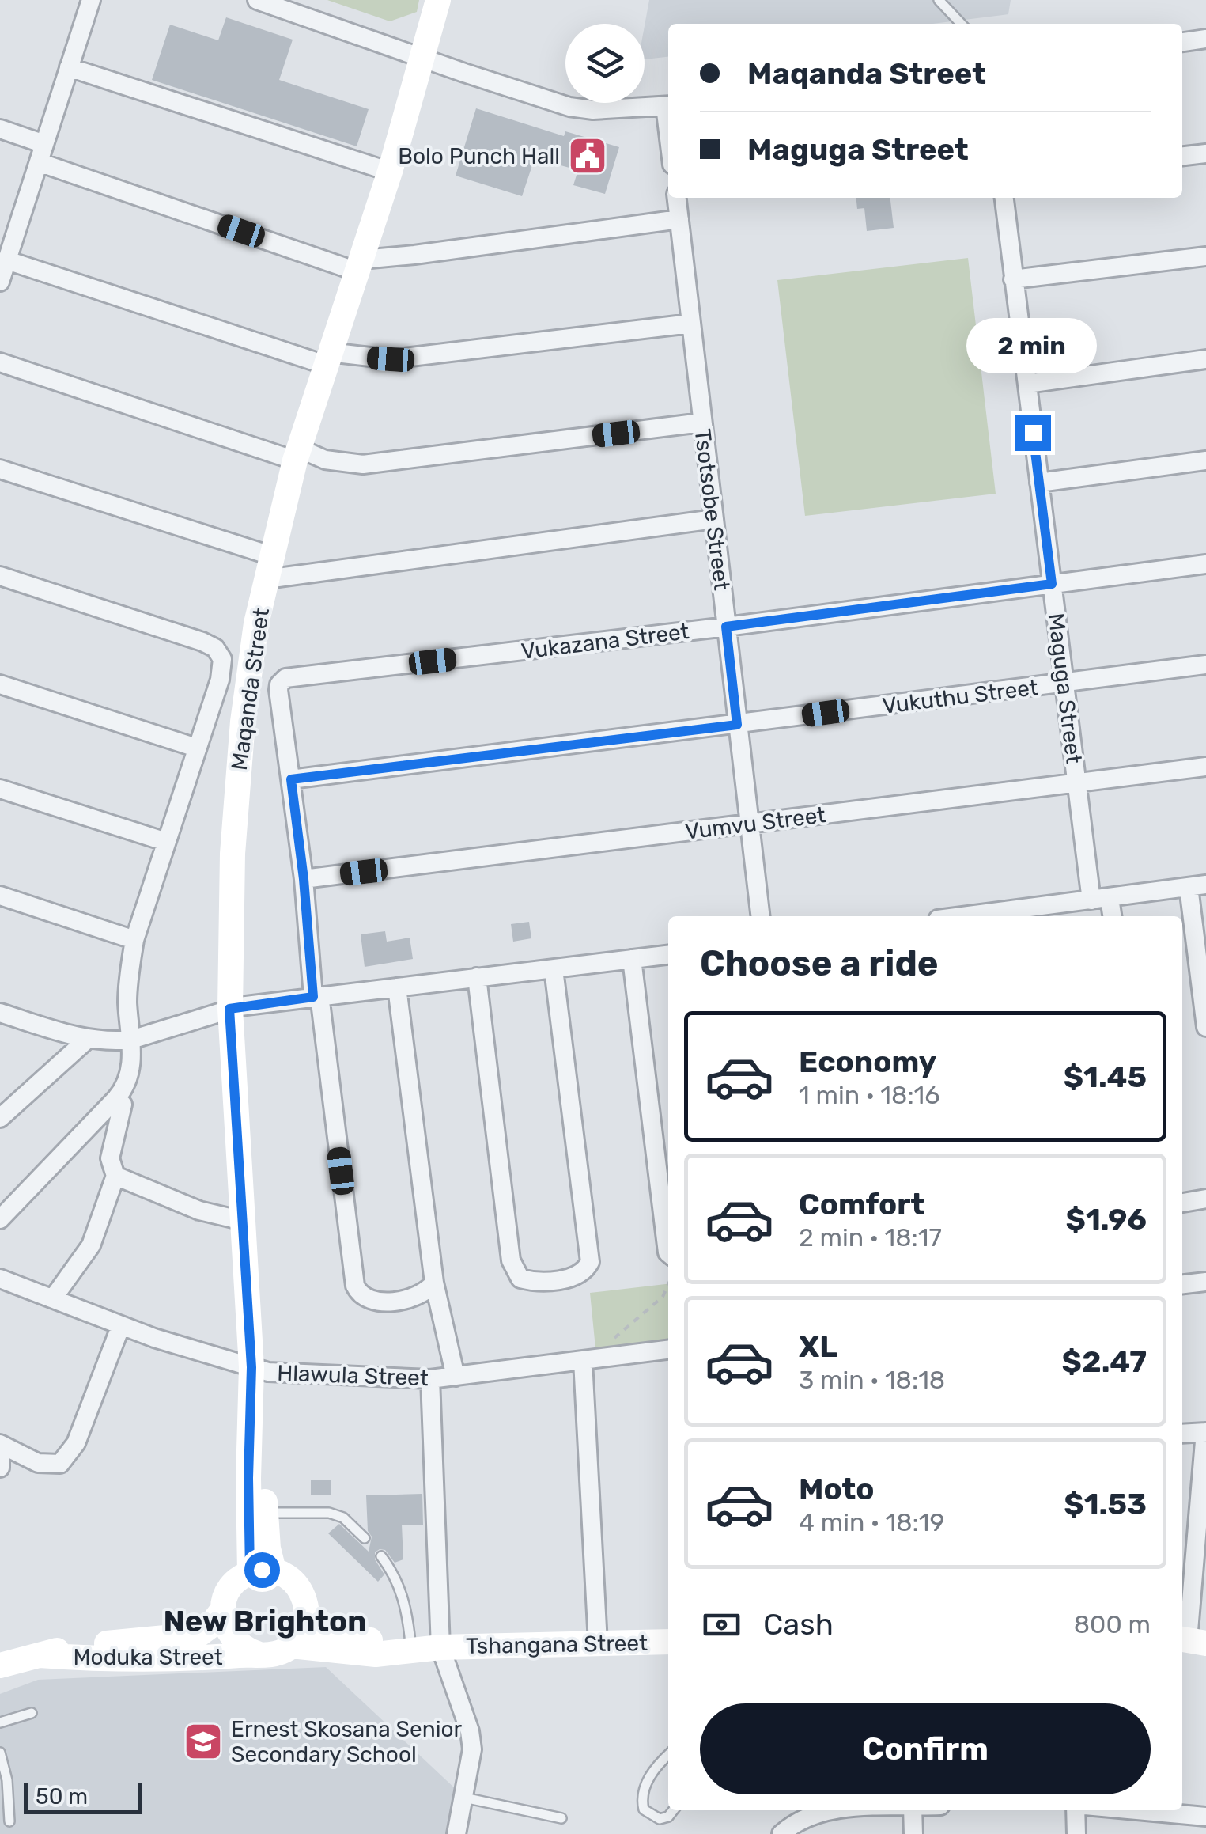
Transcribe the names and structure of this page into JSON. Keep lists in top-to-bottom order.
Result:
{
  "streets": {
    "street": [
      "Tsotsobe Street",
      "Vukazana Street",
      "Maguga Street",
      "Maqanda Street",
      "Vukuthu Street",
      "Vumvu Street",
      "Hlawula Street",
      "Tshangana Street",
      "Moduka Street"
    ]
  },
  "crossings": [
    ["Tsotsobe Street", "Vukazana Street"],
    ["Tsotsobe Street", "Vukuthu Street"],
    ["Tsotsobe Street", "Vumvu Street"],
    ["Vukazana Street", "Maguga Street"],
    ["Vukazana Street", "Vukuthu Street"],
    ["Maguga Street", "Vukuthu Street"],
    ["Maguga Street", "Vumvu Street"],
    ["Maqanda Street", "Hlawula Street"],
    ["Maqanda Street", "Tshangana Street"],
    ["Maqanda Street", "Moduka Street"],
    ["Tshangana Street", "Moduka Street"]
  ],
  "districts": ["New Brighton"],
  "places": {
    "public building": ["Bolo Punch Hall"],
    "school or university": ["Ernest Skosana Senior Secondary School"]
  },
  "scale_bar": "50 m",
  "page": {
    "banner": ["Maqanda Street", "Maguga Street"],
    "bubble": "2 min",
    "heading": "Choose a ride",
    "list": [
      {
        "name": "Economy",
        "note": "1 min · 18:16",
        "value": "$1.45"
      },
      {
        "name": "Comfort",
        "note": "2 min · 18:17",
        "value": "$1.96"
      },
      {
        "name": "XL",
        "note": "3 min · 18:18",
        "value": "$2.47"
      },
      {
        "name": "Moto",
        "note": "4 min · 18:19",
        "value": "$1.53"
      }
    ],
    "pay": ["Cash", "800 m"],
    "buttons": "Confirm",
    "scale": "50 m"
  }
}
